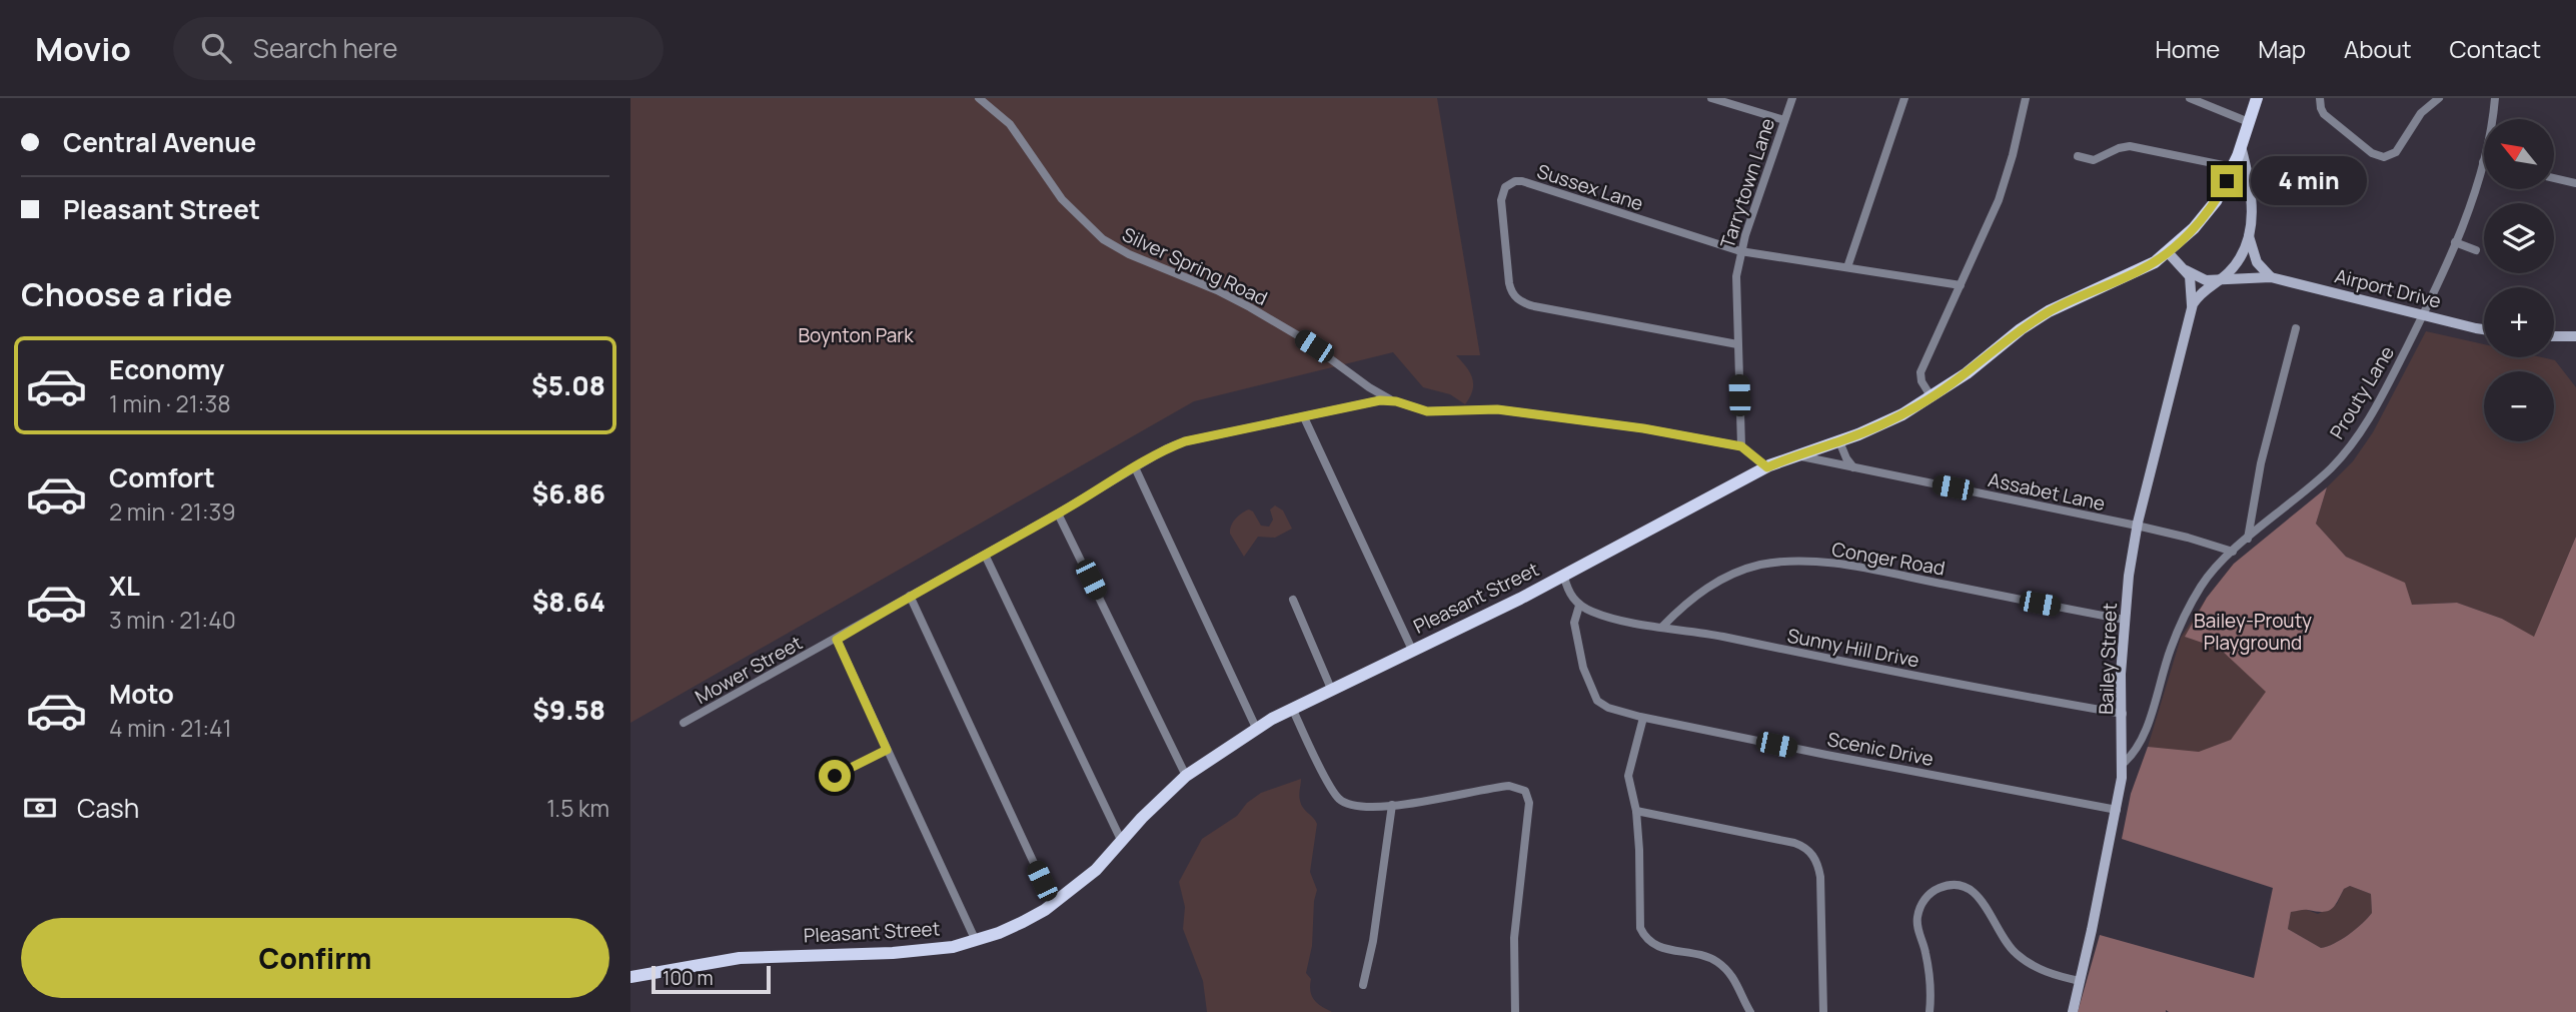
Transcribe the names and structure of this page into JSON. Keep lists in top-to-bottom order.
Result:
{
  "streets": {
    "main road": ["Pleasant Street"],
    "street": [
      "Tarrytown Lane",
      "Sussex Lane",
      "Silver Spring Road",
      "Airport Drive",
      "Prouty Lane",
      "Assabet Lane",
      "Conger Road",
      "Sunny Hill Drive",
      "Bailey Street",
      "Mower Street",
      "Scenic Drive"
    ]
  },
  "crossings": [
    ["Tarrytown Lane", "Sussex Lane"],
    ["Tarrytown Lane", "Mower Street"],
    ["Silver Spring Road", "Mower Street"],
    ["Airport Drive", "Prouty Lane"],
    ["Airport Drive", "Bailey Street"],
    ["Prouty Lane", "Assabet Lane"],
    ["Prouty Lane", "Bailey Street"],
    ["Assabet Lane", "Pleasant Street"],
    ["Assabet Lane", "Bailey Street"],
    ["Conger Road", "Sunny Hill Drive"],
    ["Conger Road", "Bailey Street"],
    ["Pleasant Street", "Mower Street"],
    ["Sunny Hill Drive", "Bailey Street"],
    ["Sunny Hill Drive", "Scenic Drive"],
    ["Bailey Street", "Scenic Drive"]
  ],
  "parks": ["Boynton Park", "Bailey-Prouty Playground"],
  "scale_bar": "100 m",
  "north": "top left",
  "page": {
    "header": "Movio",
    "search": "Search here",
    "nav": [
      "Home",
      "Map",
      "About",
      "Contact"
    ],
    "banner": ["Central Avenue", "Pleasant Street"],
    "map_buttons": ["+", "−"],
    "bubble": "4 min",
    "heading": "Choose a ride",
    "list": [
      {
        "name": "Economy",
        "note": "1 min · 21:38",
        "value": "$5.08"
      },
      {
        "name": "Comfort",
        "note": "2 min · 21:39",
        "value": "$6.86"
      },
      {
        "name": "XL",
        "note": "3 min · 21:40",
        "value": "$8.64"
      },
      {
        "name": "Moto",
        "note": "4 min · 21:41",
        "value": "$9.58"
      }
    ],
    "pay": ["Cash", "1.5 km"],
    "buttons": "Confirm",
    "scale": "100 m"
  }
}
